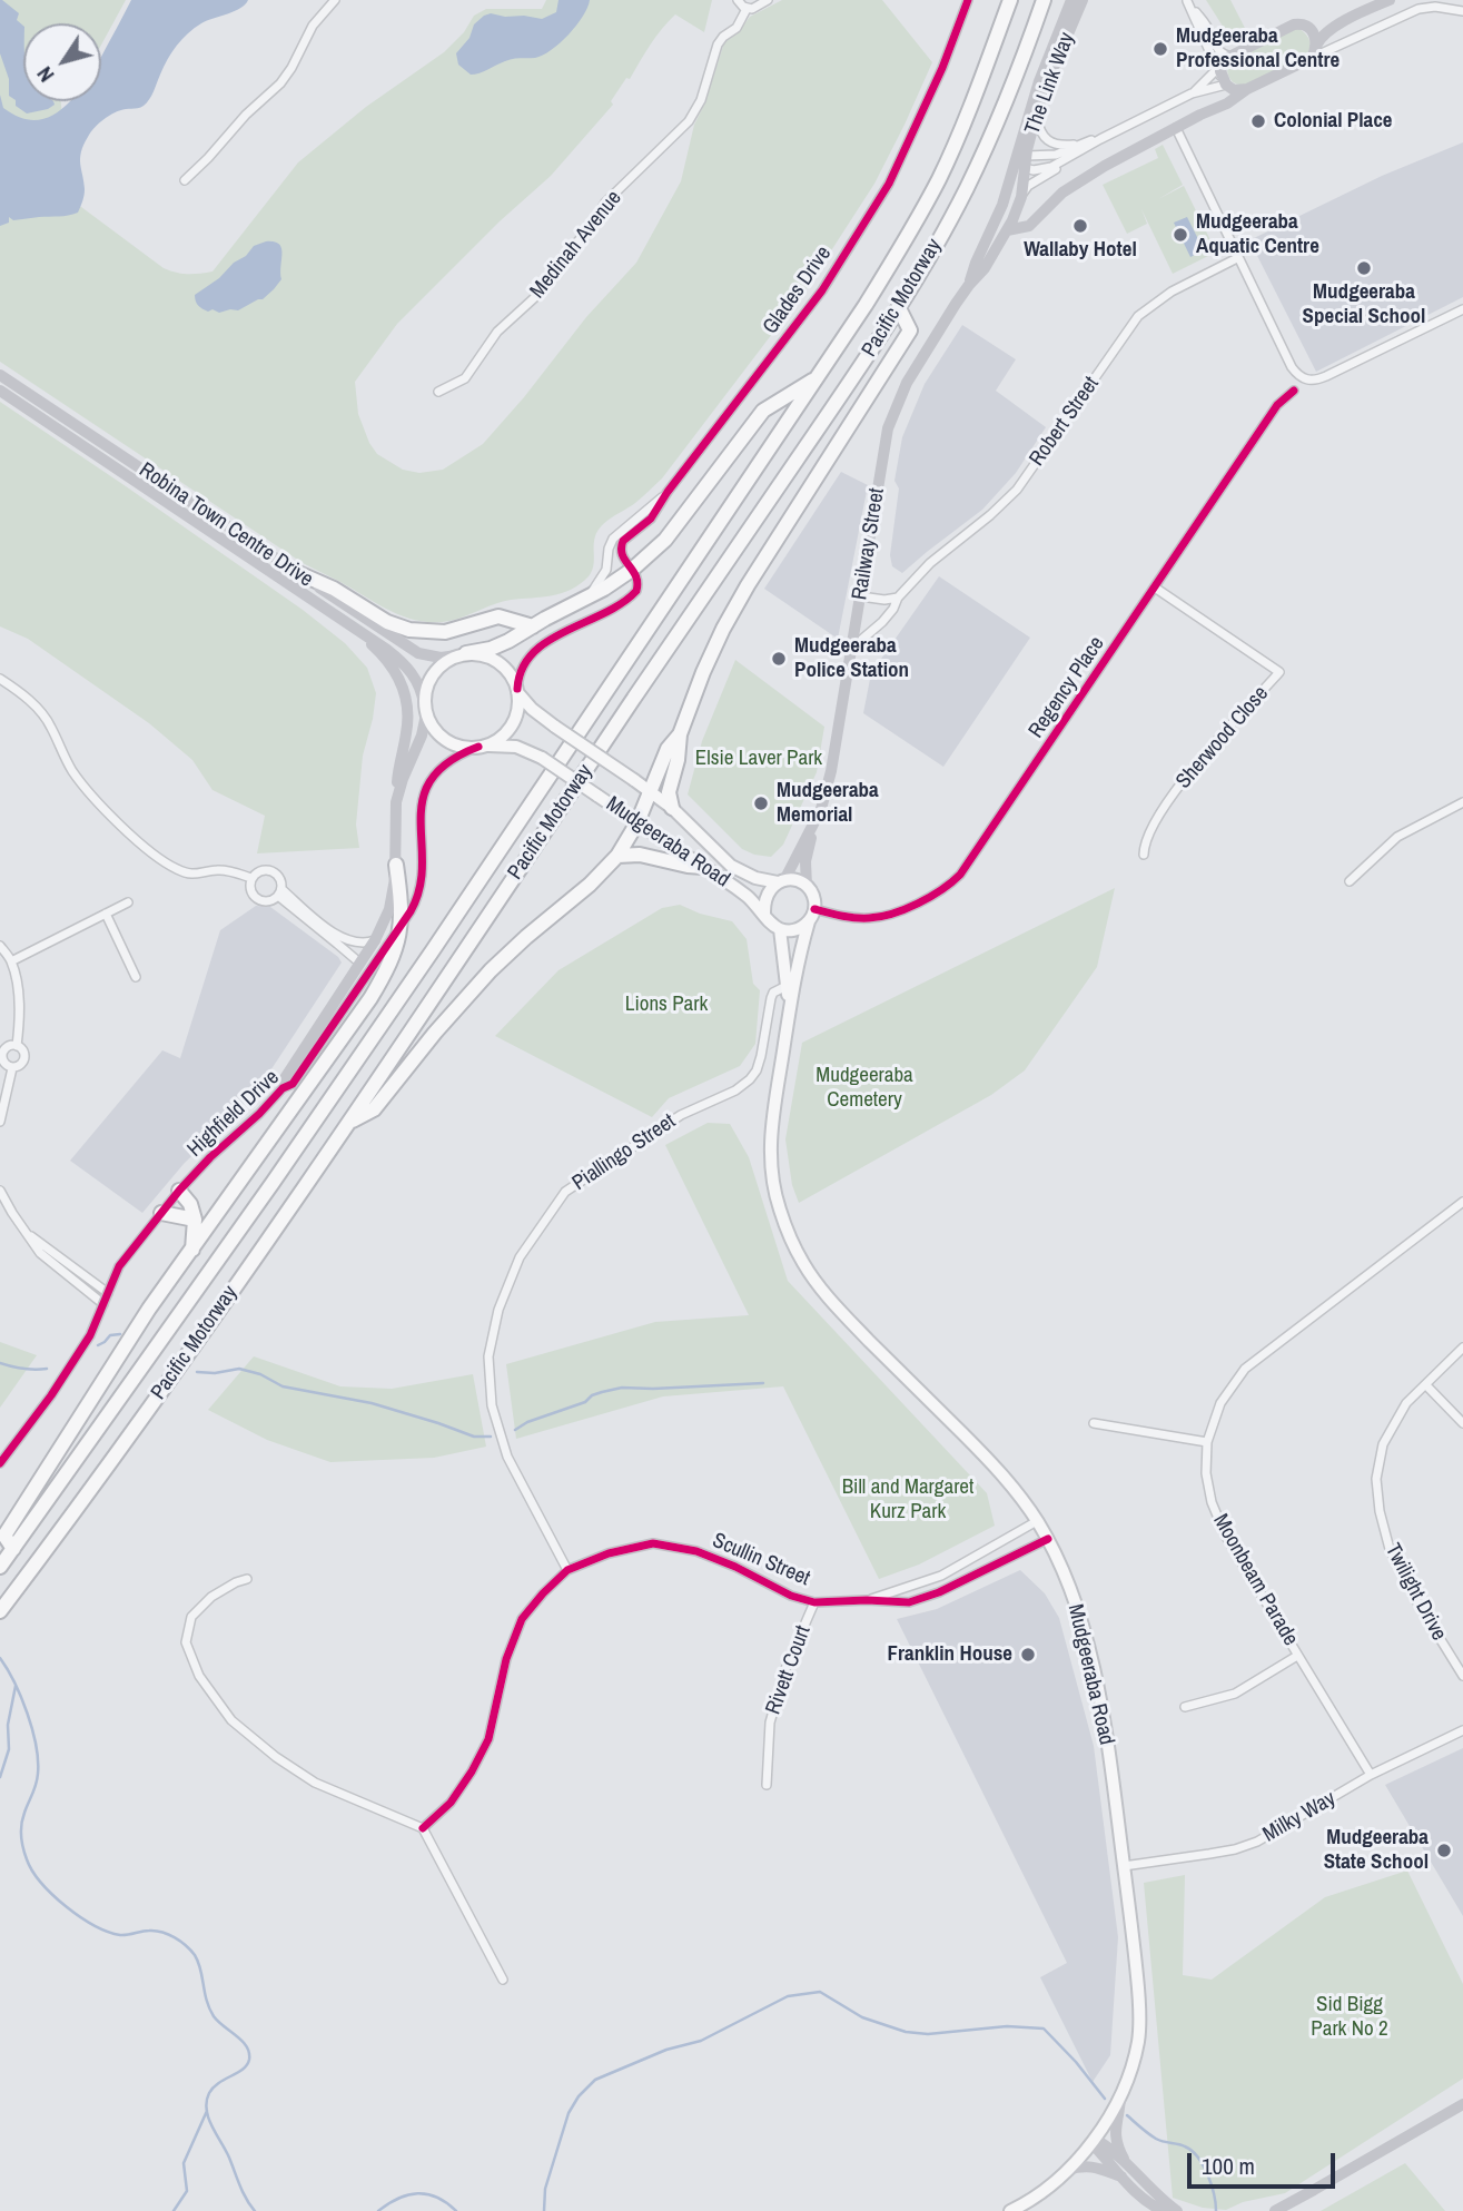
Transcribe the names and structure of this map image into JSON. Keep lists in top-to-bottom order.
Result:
{
  "streets": {
    "highway": ["Pacific Motorway"],
    "main road": ["Mudgeeraba Road"],
    "street": [
      "The Link Way",
      "Medinah Avenue",
      "Glades Drive",
      "Robert Street",
      "Robina Town Centre Drive",
      "Railway Street",
      "Regency Place",
      "Sherwood Close",
      "Highfield Drive",
      "Piallingo Street",
      "Scullin Street",
      "Moonbeam Parade",
      "Twilight Drive",
      "Rivett Court",
      "Milky Way"
    ]
  },
  "crossings": [
    ["The Link Way", "Railway Street"],
    ["Robert Street", "Railway Street"],
    ["Robina Town Centre Drive", "Mudgeeraba Road"],
    ["Robina Town Centre Drive", "Highfield Drive"],
    ["Railway Street", "Regency Place"],
    ["Railway Street", "Mudgeeraba Road"],
    ["Regency Place", "Sherwood Close"],
    ["Regency Place", "Mudgeeraba Road"],
    ["Mudgeeraba Road", "Highfield Drive"],
    ["Mudgeeraba Road", "Piallingo Street"],
    ["Mudgeeraba Road", "Scullin Street"],
    ["Mudgeeraba Road", "Milky Way"],
    ["Piallingo Street", "Scullin Street"],
    ["Scullin Street", "Rivett Court"],
    ["Moonbeam Parade", "Milky Way"]
  ],
  "parks": [
    "Elsie Laver Park",
    "Lions Park",
    "Mudgeeraba Cemetery",
    "Bill and Margaret Kurz Park",
    "Sid Bigg Park No 2"
  ],
  "places": [
    "Mudgeeraba Professional Centre",
    "Colonial Place",
    "Wallaby Hotel",
    "Mudgeeraba Aquatic Centre",
    "Mudgeeraba Special School",
    "Mudgeeraba Police Station",
    "Mudgeeraba Memorial",
    "Franklin House",
    "Mudgeeraba State School"
  ],
  "scale_bar": "100 m",
  "north": "bottom left"
}
